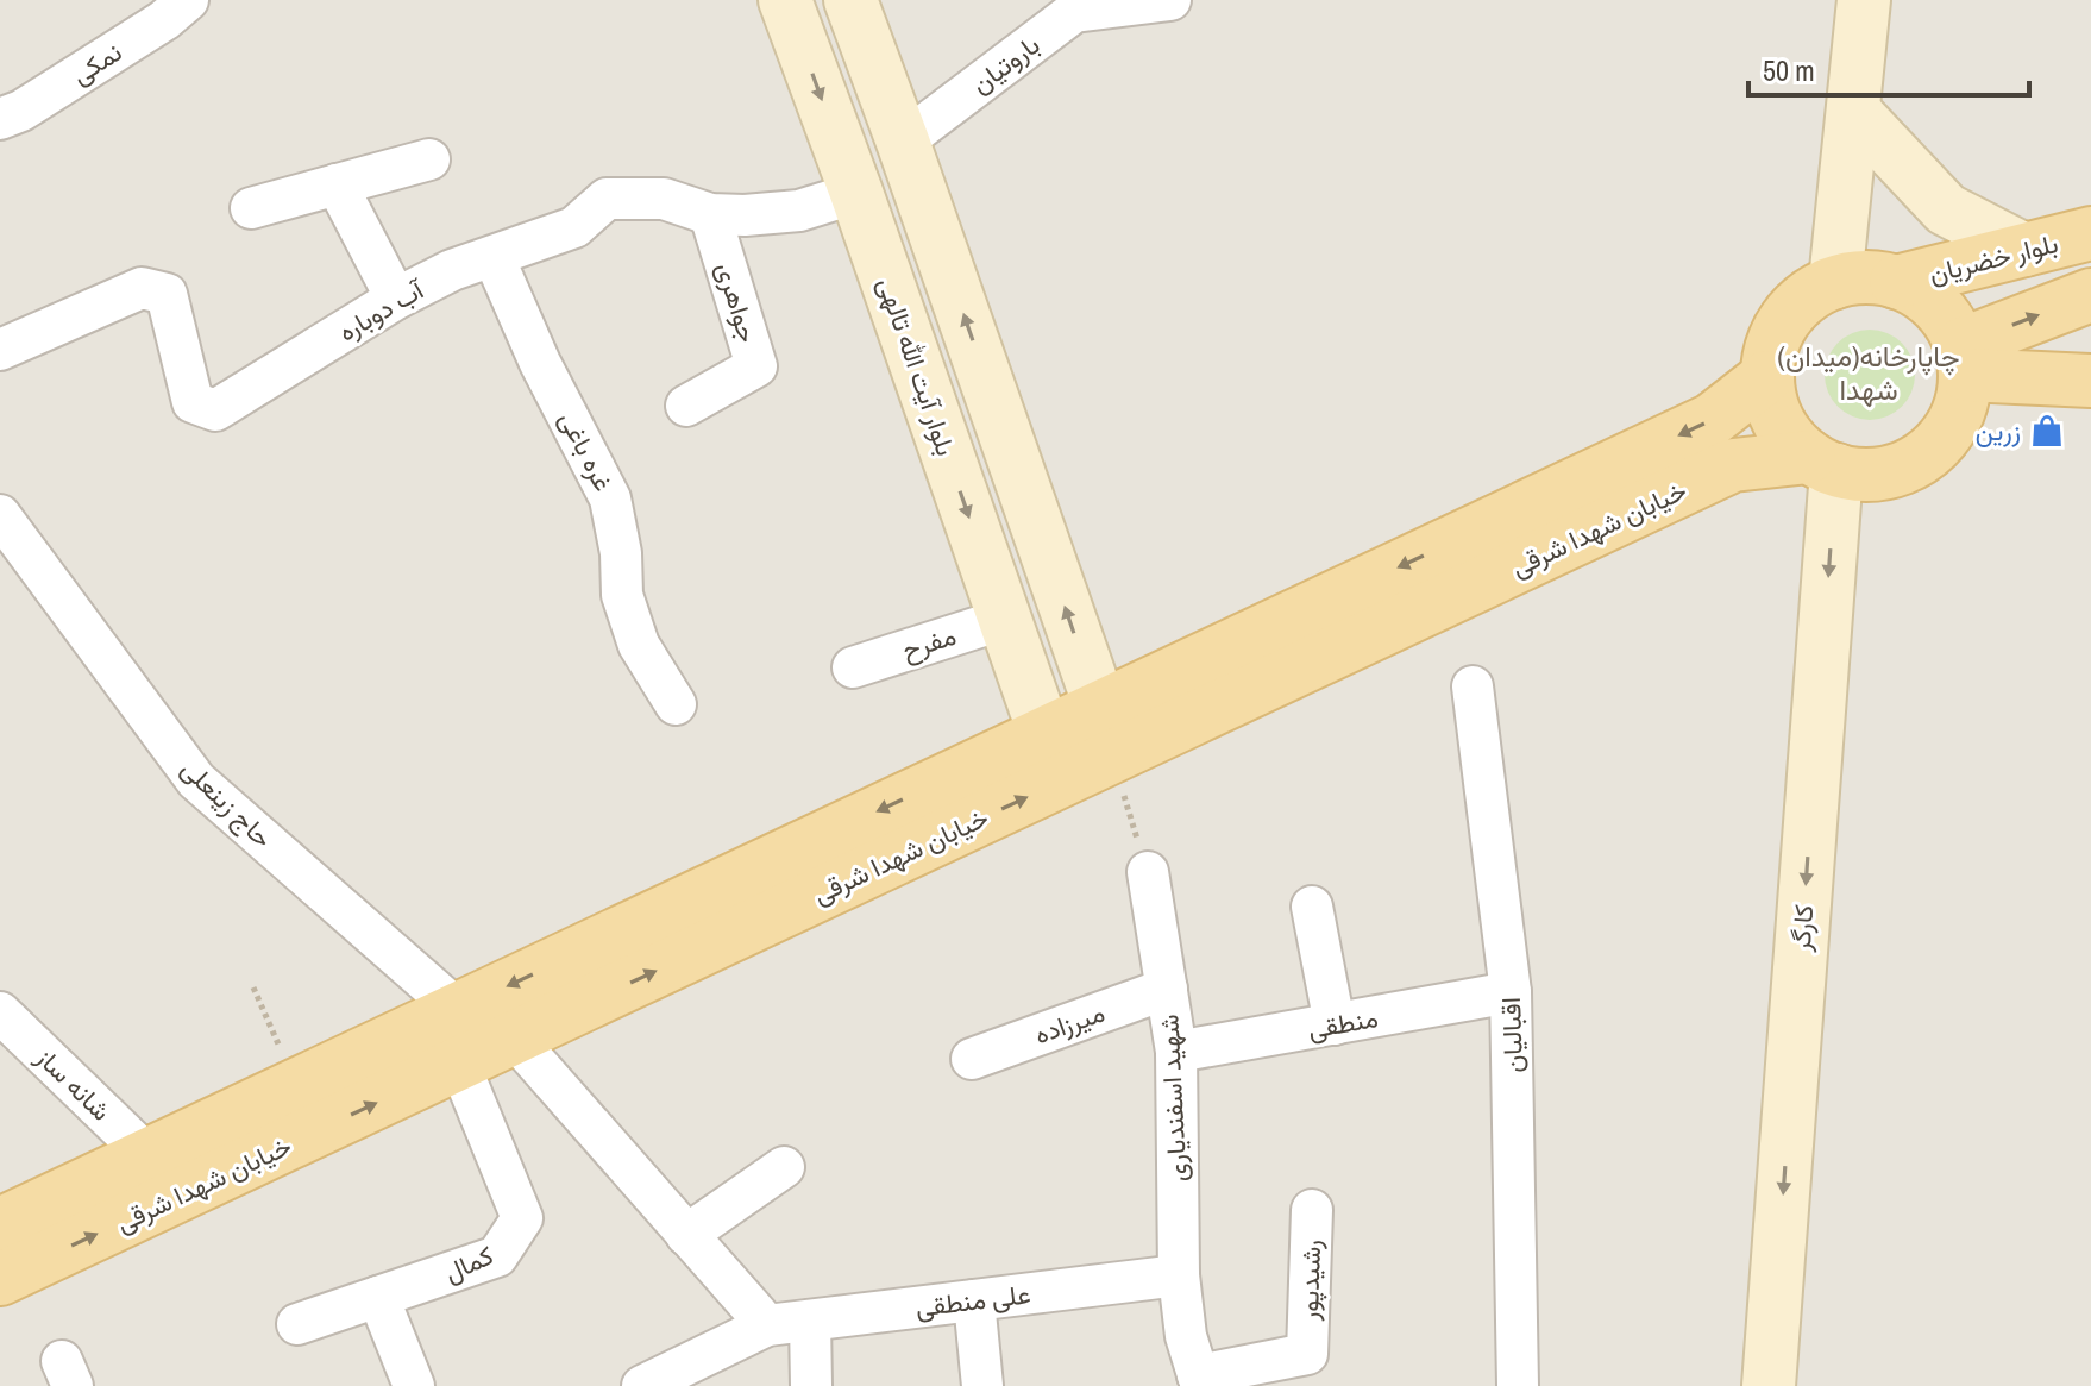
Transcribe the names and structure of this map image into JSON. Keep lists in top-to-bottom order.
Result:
{
  "streets": {
    "main road": [
      "بلوار خضریان",
      "بلوار آیت الله تالهی",
      "خیابان شهدا شرقی",
      "کارگر"
    ],
    "street": [
      "نمکی",
      "باروتیان",
      "جواهری",
      "آب دوباره",
      "غره باغی",
      "مفرح",
      "حاج زینعلی",
      "میرزاده",
      "منطقی",
      "اقبالیان",
      "شانه ساز",
      "شهید اسفندیاری",
      "کمال",
      "رشیدپور",
      "علی منطقی"
    ]
  },
  "crossings": [
    ["بلوار خضریان", "خیابان شهدا شرقی"],
    ["بلوار خضریان", "کارگر"],
    ["جواهری", "آب دوباره"],
    ["آب دوباره", "بلوار آیت الله تالهی"],
    ["آب دوباره", "غره باغی"],
    ["بلوار آیت الله تالهی", "خیابان شهدا شرقی"],
    ["بلوار آیت الله تالهی", "مفرح"],
    ["خیابان شهدا شرقی", "حاج زینعلی"],
    ["خیابان شهدا شرقی", "کارگر"],
    ["خیابان شهدا شرقی", "شانه ساز"],
    ["خیابان شهدا شرقی", "کمال"],
    ["میرزاده", "شهید اسفندیاری"],
    ["منطقی", "اقبالیان"],
    ["منطقی", "شهید اسفندیاری"],
    ["شهید اسفندیاری", "رشیدپور"],
    ["شهید اسفندیاری", "علی منطقی"]
  ],
  "one_way": ["کارگر"],
  "districts": ["(چاپارخانه(میدان شهدا"],
  "places": {
    "shop": ["زرین"]
  },
  "scale_bar": "50 m"
}
